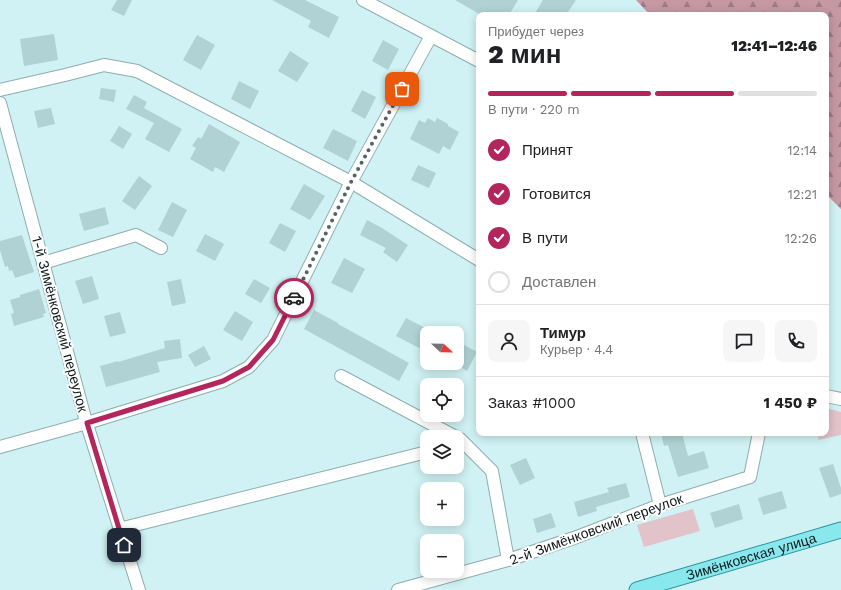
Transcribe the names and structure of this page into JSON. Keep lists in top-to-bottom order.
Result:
{
  "streets": {
    "main road": ["Зимёнковская улица"],
    "lane": ["1-й Зимёнковский переулок", "2-й Зимёнковский переулок"]
  },
  "north": "right",
  "page": {
    "heading": ["2 мин", "Прибудет через", "12:41–12:46"],
    "panel": [
      "Тимур",
      "Курьер · 4.4",
      "Заказ #1000",
      "1 450 ₽"
    ],
    "bar": "В пути · 220 m",
    "list": [
      ["Принят", "12:14"],
      ["Готовится", "12:21"],
      ["В пути", "12:26"],
      "Доставлен"
    ],
    "map_buttons": ["+", "−"]
  }
}
